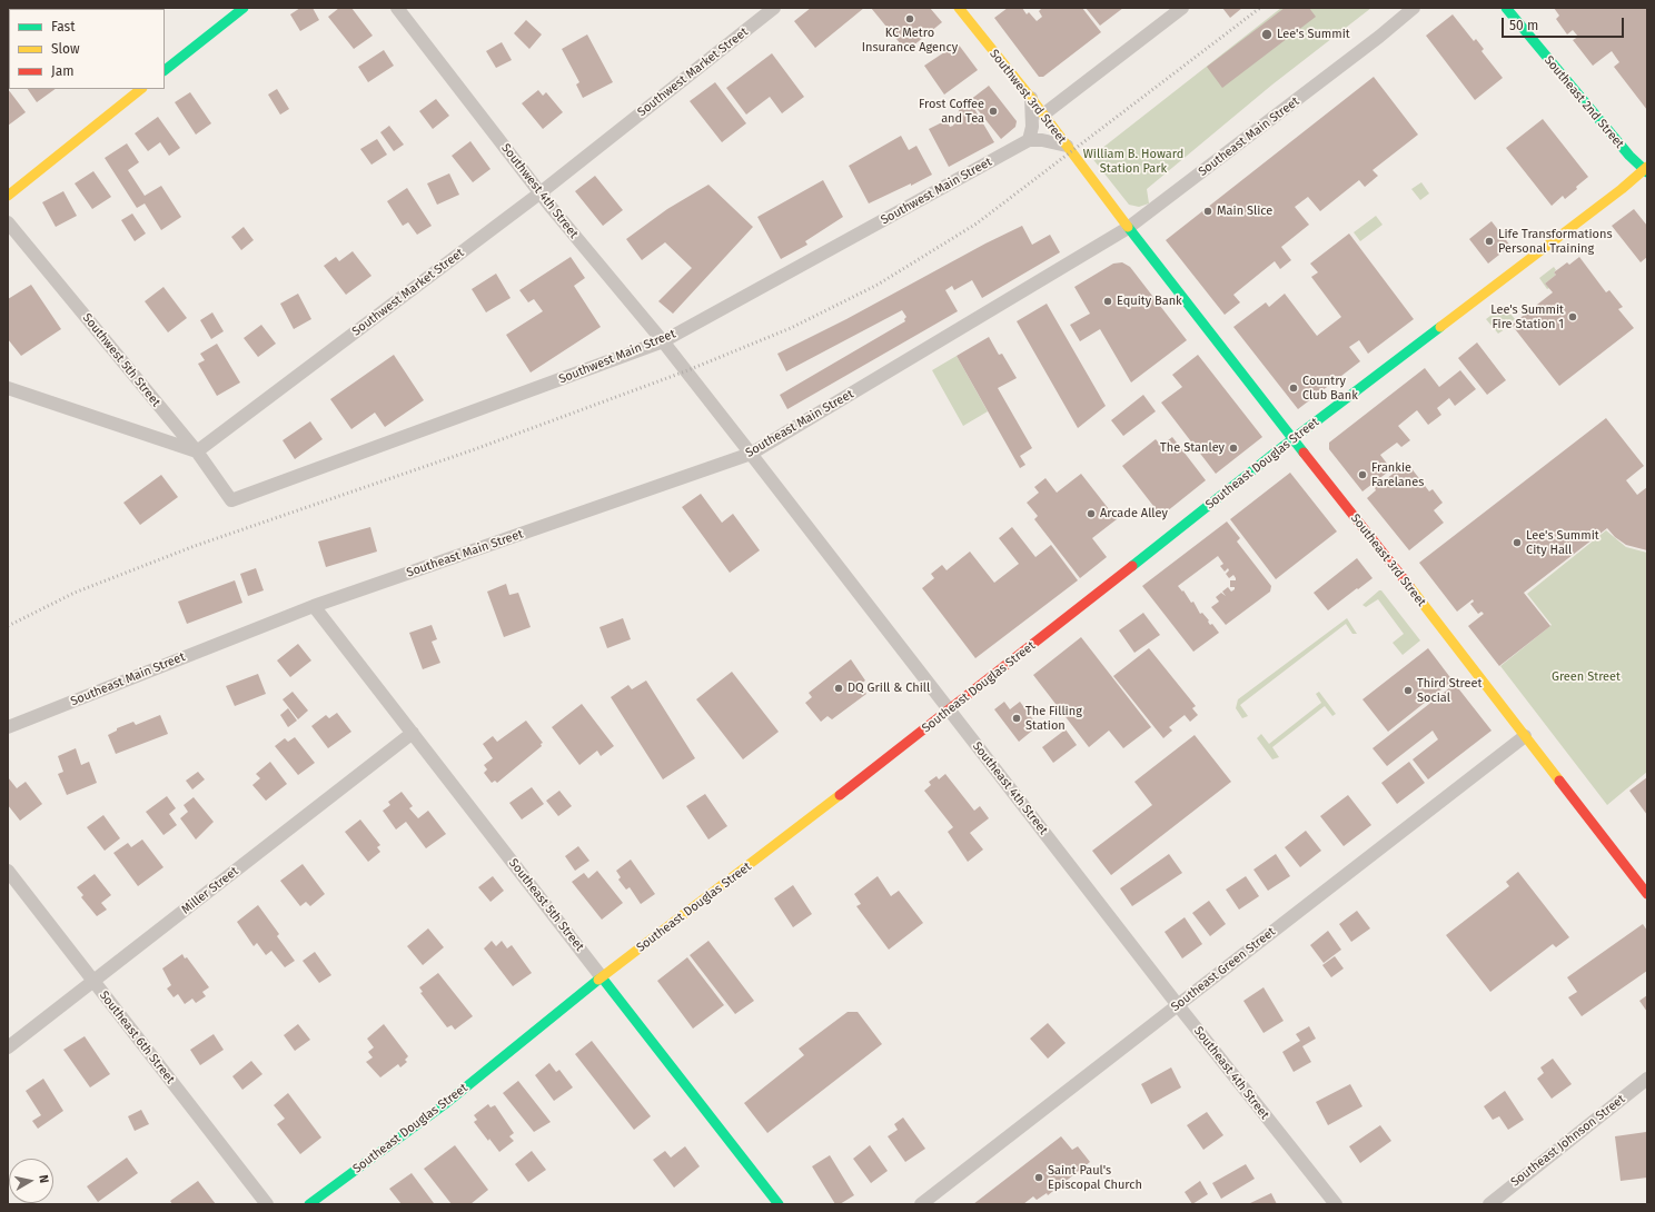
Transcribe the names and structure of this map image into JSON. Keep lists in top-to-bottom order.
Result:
{
  "streets": {
    "main road": [
      "Southwest 3rd Street",
      "Southeast 2nd Street",
      "Southeast Douglas Street",
      "Southeast 3rd Street",
      "Southeast 5th Street"
    ],
    "street": [
      "Southwest Market Street",
      "Southeast Main Street",
      "Southwest 4th Street",
      "Southwest Main Street",
      "Southwest 5th Street",
      "Southeast 4th Street",
      "Miller Street",
      "Southeast Green Street",
      "Southeast 6th Street",
      "Southeast Johnson Street"
    ]
  },
  "crossings": [
    ["Southwest Market Street", "Southwest 4th Street"],
    ["Southwest Market Street", "Southwest 5th Street"],
    ["Southwest 3rd Street", "Southeast Main Street"],
    ["Southwest 3rd Street", "Southeast 3rd Street"],
    ["Southeast 2nd Street", "Southeast Douglas Street"],
    ["Southeast Main Street", "Southeast 3rd Street"],
    ["Southeast Main Street", "Southeast 4th Street"],
    ["Southeast Main Street", "Southeast 5th Street"],
    ["Southwest 4th Street", "Southwest Main Street"],
    ["Southwest 4th Street", "Southeast 4th Street"],
    ["Southwest Main Street", "Southwest 5th Street"],
    ["Southeast Douglas Street", "Southeast 3rd Street"],
    ["Southeast Douglas Street", "Southeast 4th Street"],
    ["Southeast Douglas Street", "Southeast 5th Street"],
    ["Southeast 3rd Street", "Southeast Green Street"],
    ["Southeast 4th Street", "Southeast Green Street"],
    ["Miller Street", "Southeast 5th Street"],
    ["Miller Street", "Southeast 6th Street"]
  ],
  "parks": ["William B. Howard Station Park", "Green Street"],
  "places": [
    "KC Metro Insurance Agency",
    "Lee's Summit",
    "Frost Coffee and Tea",
    "Main Slice",
    "Life Transformations Personal Training",
    "Equity Bank",
    "Lee's Summit Fire Station 1",
    "Country Club Bank",
    "The Stanley",
    "Frankie Farelanes",
    "Arcade Alley",
    "Lee's Summit City Hall",
    "DQ Grill & Chill",
    "Third Street Social",
    "The Filling Station",
    "Saint Paul's Episcopal Church"
  ],
  "legend": ["Fast", "Slow", "Jam"],
  "scale_bar": "50 m",
  "north": "right"
}
